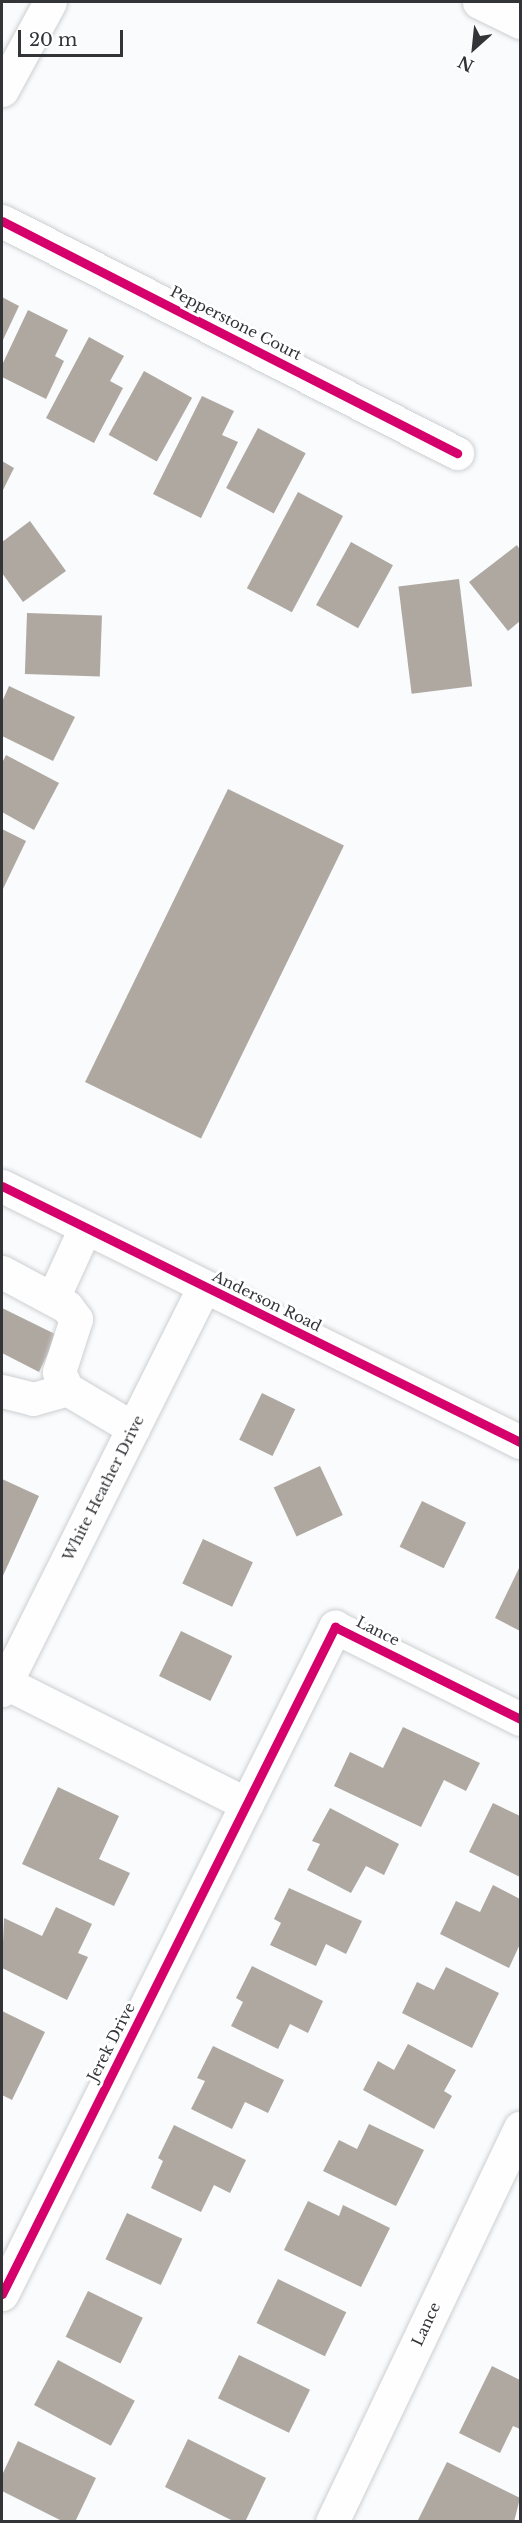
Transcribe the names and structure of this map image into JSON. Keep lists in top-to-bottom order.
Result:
{
  "streets": {
    "street": [
      "Pepperstone Court",
      "Anderson Road",
      "White Heather Drive",
      "Lance",
      "Jerek Drive"
    ]
  },
  "crossings": [
    ["Anderson Road", "White Heather Drive"],
    ["Lance", "Jerek Drive"]
  ],
  "scale_bar": "20 m",
  "north": "bottom left"
}
